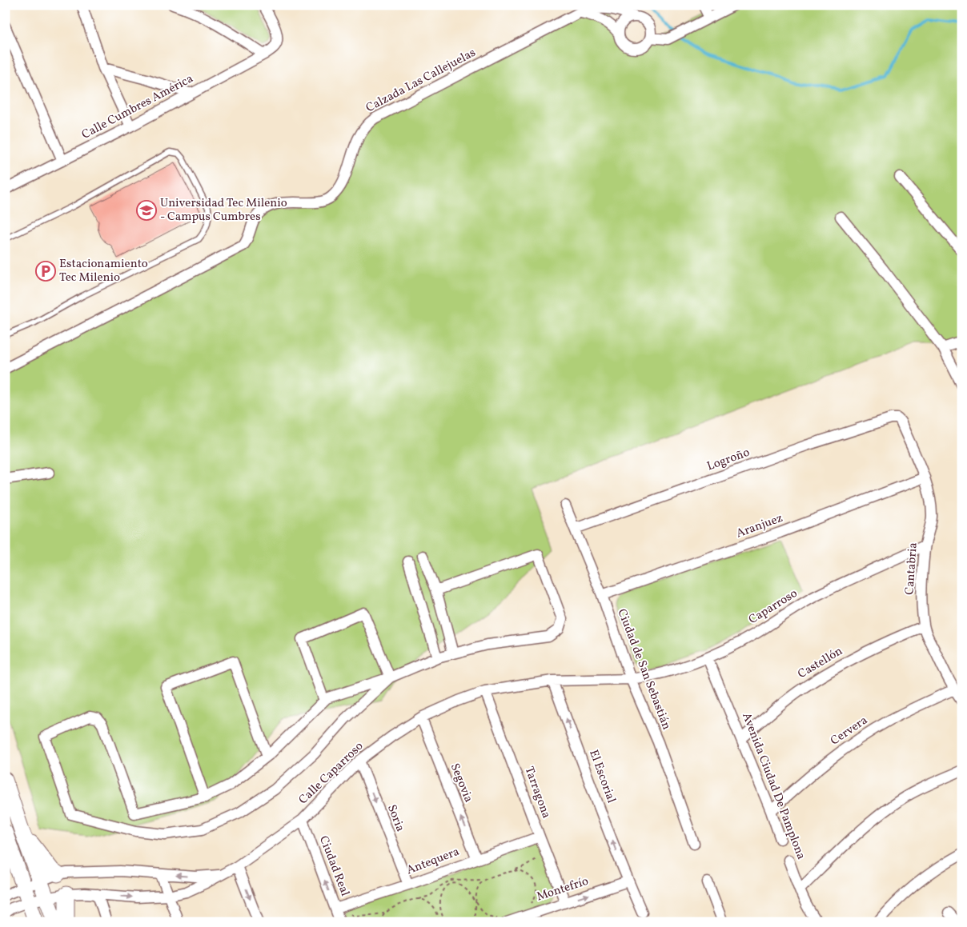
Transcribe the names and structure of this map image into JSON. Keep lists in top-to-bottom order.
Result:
{
  "streets": {
    "street": [
      "Calzada Las Callejuelas",
      "Calle Cumbres América",
      "Logroño",
      "Aranjuez",
      "Cantabria",
      "Caparroso",
      "Castellón",
      "Ciudad de San Sebastián",
      "Cervera",
      "Calle Caparroso",
      "El Escorial",
      "Segovia",
      "Avenida Ciudad De Pamplona",
      "Tarragona",
      "Soria",
      "Antequera",
      "Ciudad Real",
      "Montefrío"
    ]
  },
  "crossings": [
    ["Logroño", "Cantabria"],
    ["Logroño", "Ciudad de San Sebastián"],
    ["Aranjuez", "Cantabria"],
    ["Aranjuez", "Ciudad de San Sebastián"],
    ["Cantabria", "Caparroso"],
    ["Cantabria", "Castellón"],
    ["Cantabria", "Cervera"],
    ["Caparroso", "Ciudad de San Sebastián"],
    ["Caparroso", "Calle Caparroso"],
    ["Caparroso", "Avenida Ciudad De Pamplona"],
    ["Castellón", "Avenida Ciudad De Pamplona"],
    ["Ciudad de San Sebastián", "Calle Caparroso"],
    ["Cervera", "Avenida Ciudad De Pamplona"],
    ["Calle Caparroso", "El Escorial"],
    ["Calle Caparroso", "Segovia"],
    ["Calle Caparroso", "Tarragona"],
    ["Calle Caparroso", "Soria"],
    ["Calle Caparroso", "Ciudad Real"],
    ["El Escorial", "Montefrío"],
    ["Segovia", "Antequera"],
    ["Tarragona", "Antequera"],
    ["Tarragona", "Montefrío"],
    ["Soria", "Antequera"],
    ["Antequera", "Ciudad Real"]
  ],
  "one_way": [
    "El Escorial",
    "Segovia",
    "Soria",
    "Montefrío"
  ],
  "places": {
    "school or university": ["Universidad Tec Milenio - Campus Cumbres"],
    "parking": ["Estacionamiento Tec Milenio"]
  }
}
